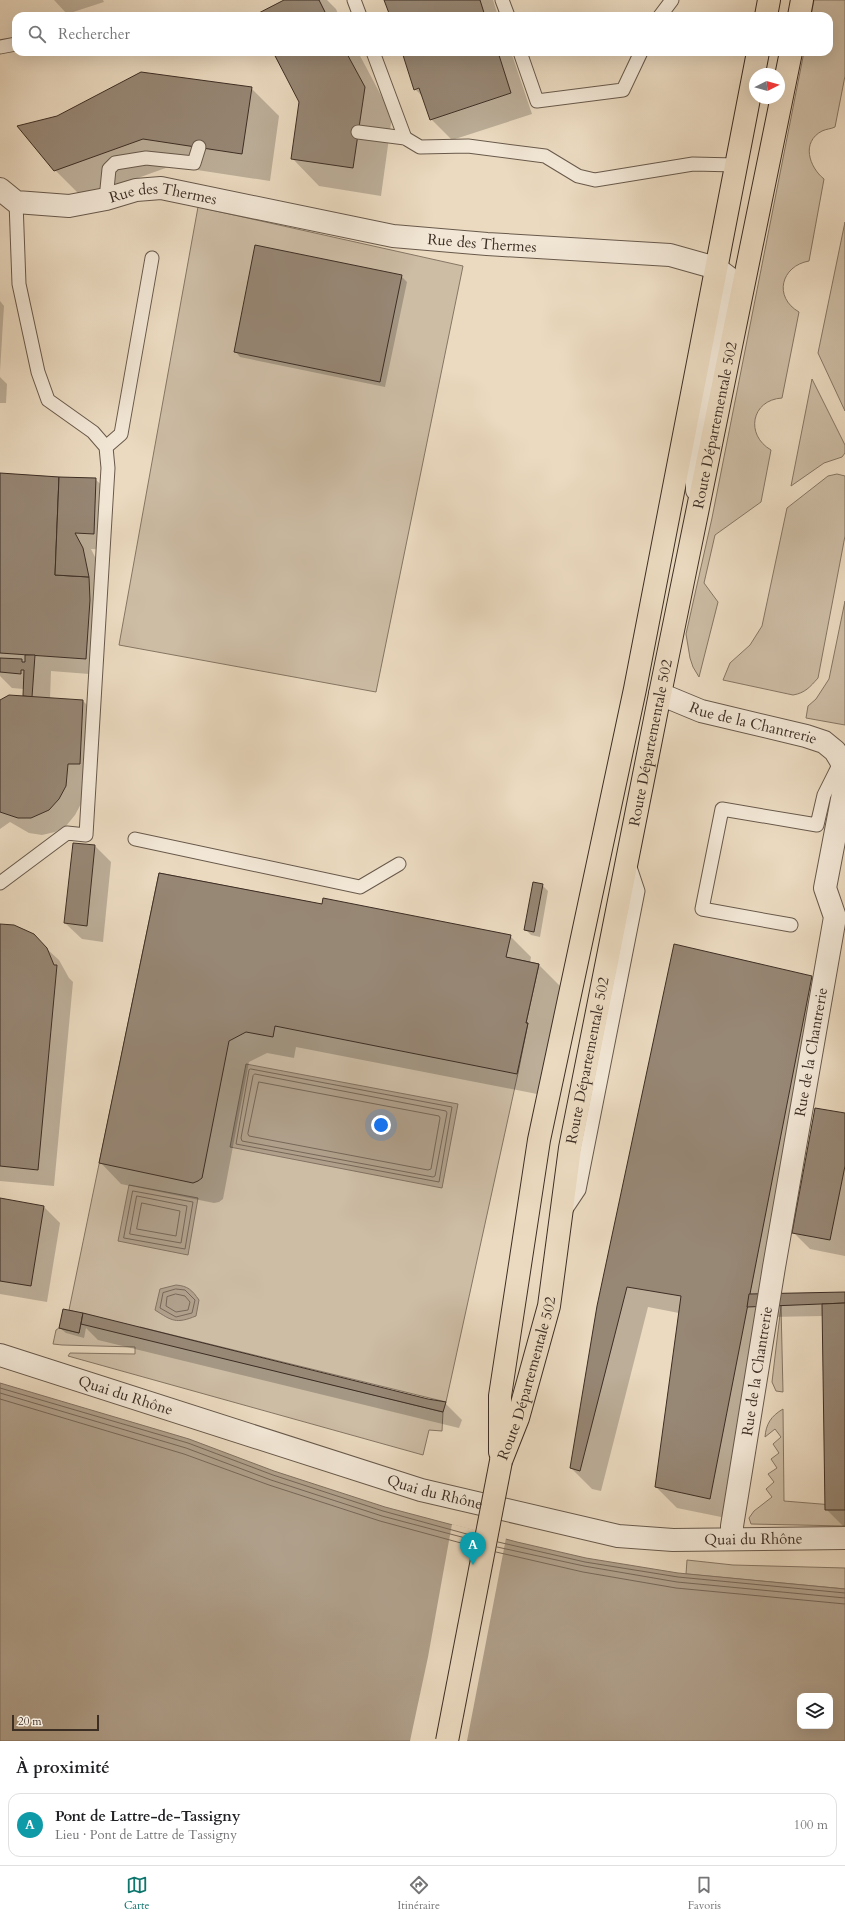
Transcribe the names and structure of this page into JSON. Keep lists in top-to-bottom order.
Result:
{
  "streets": {
    "main road": ["Route Départementale 502"],
    "street": ["Rue des Thermes", "Rue de la Chantrerie", "Quai du Rhône"]
  },
  "crossings": [
    ["Rue des Thermes", "Route Départementale 502"],
    ["Route Départementale 502", "Rue de la Chantrerie"],
    ["Rue de la Chantrerie", "Quai du Rhône"]
  ],
  "scale_bar": "20 m",
  "north": "right",
  "page": {
    "search": "Rechercher",
    "pins": "A",
    "scale": "20 m",
    "heading": "À proximité",
    "list": [
      {
        "mark": "A",
        "name": "Pont de Lattre-de-Tassigny",
        "note": "Lieu · Pont de Lattre de Tassigny",
        "value": "100 m"
      }
    ],
    "nav": ["Carte", "Itinéraire", "Favoris"]
  }
}
